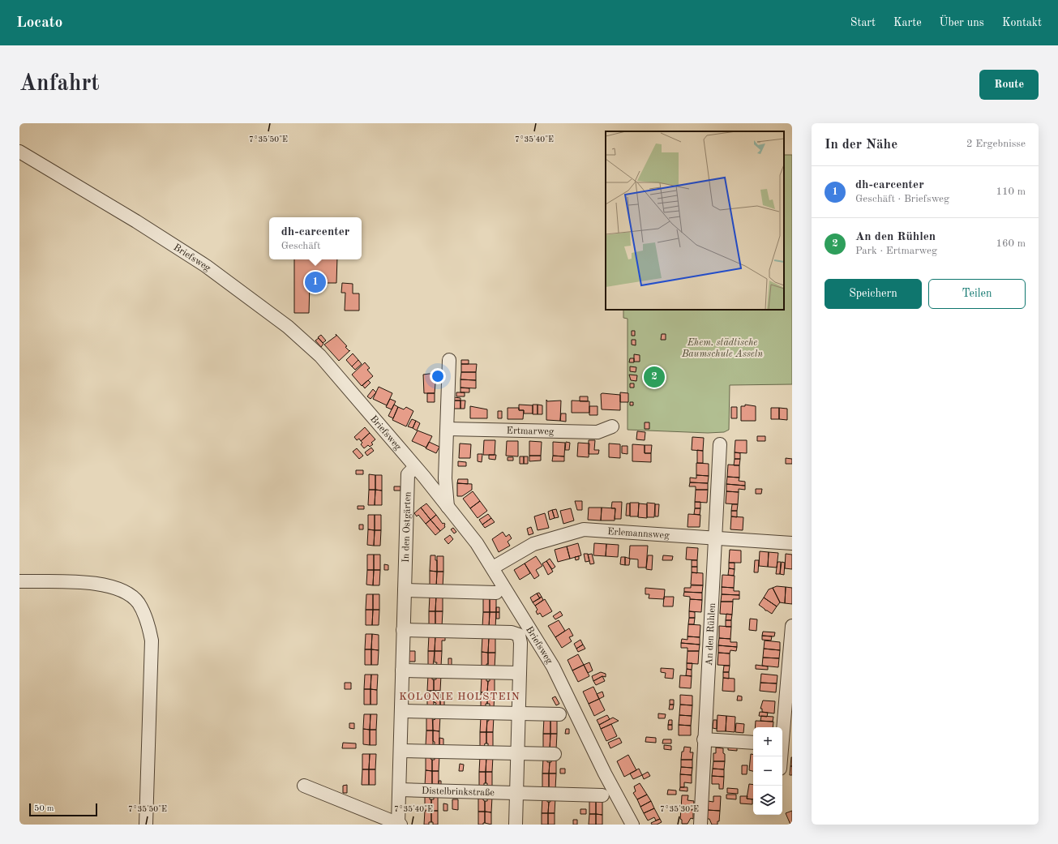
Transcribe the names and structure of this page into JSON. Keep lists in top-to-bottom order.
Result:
{
  "streets": {
    "street": [
      "Briefsweg",
      "Ertmarweg",
      "In den Ostgärten",
      "Erlemannsweg",
      "An den Rühlen",
      "Distelbrinkstraße"
    ]
  },
  "crossings": [
    ["Briefsweg", "In den Ostgärten"],
    ["Briefsweg", "Erlemannsweg"],
    ["In den Ostgärten", "Distelbrinkstraße"],
    ["Erlemannsweg", "An den Rühlen"]
  ],
  "districts": ["KOLONIE HOLSTEIN"],
  "parks": ["Ehem. städtische Baumschule Asseln"],
  "scale_bar": "50 m",
  "page": {
    "header": "Locato",
    "nav": [
      "Start",
      "Karte",
      "Über uns",
      "Kontakt"
    ],
    "buttons": [
      "Route",
      ["Speichern", "Teilen"]
    ],
    "title": "Anfahrt",
    "heading": ["In der Nähe", "2 Ergebnisse"],
    "list": [
      {
        "mark": "1",
        "name": "dh-carcenter",
        "note": "Geschäft · Briefsweg",
        "value": "110 m"
      },
      {
        "mark": "2",
        "name": "An den Rühlen",
        "note": "Park · Ertmarweg",
        "value": "160 m"
      }
    ],
    "popup": ["dh-carcenter", "Geschäft"],
    "pins": ["1", "2"],
    "map_buttons": ["+", "−"],
    "scale": "50 m"
  },
  "coordinates": ["7°35'50\"E", "7°35'40\"E", "7°35'30\"E"]
}
